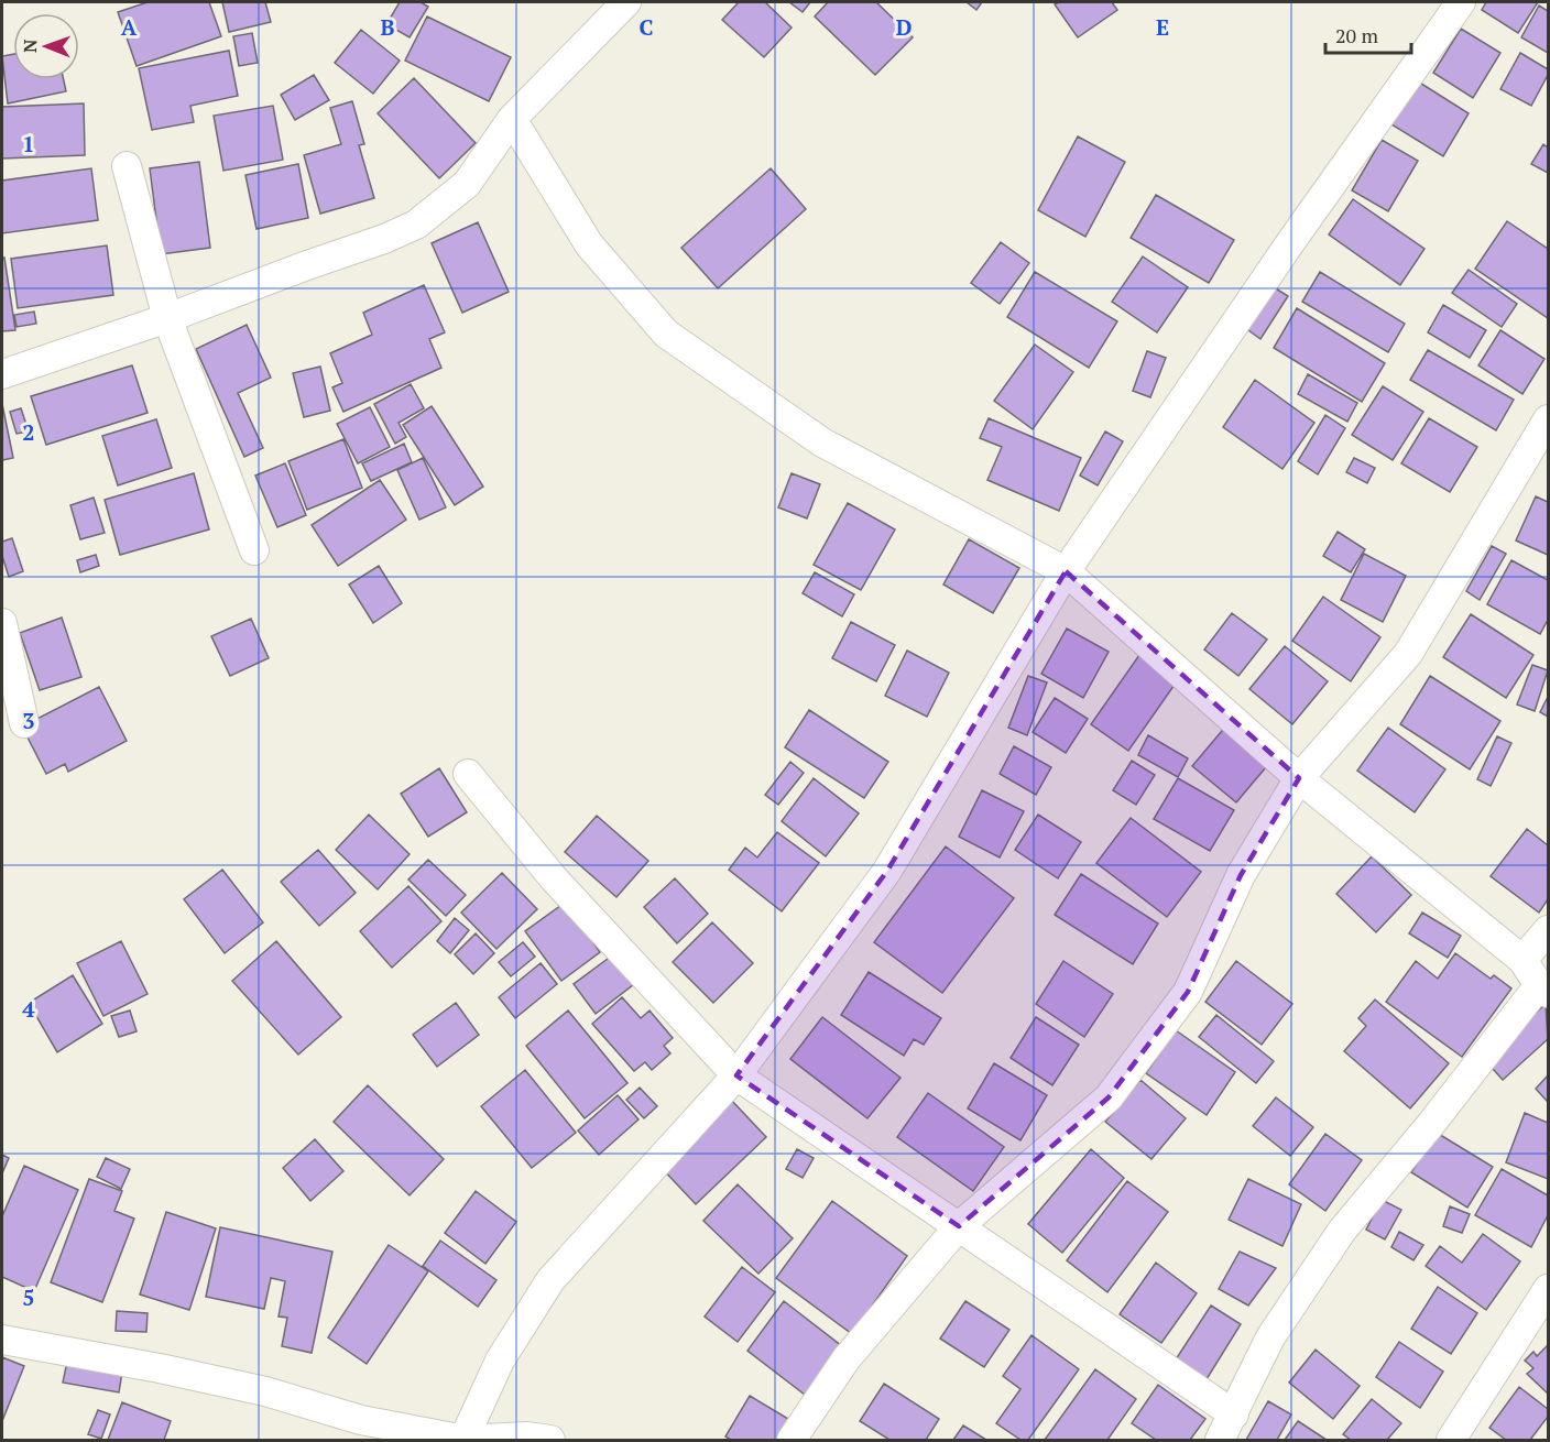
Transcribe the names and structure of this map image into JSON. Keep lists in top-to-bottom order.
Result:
{
  "scale_bar": "20 m",
  "north": "left",
  "grid": {
    "columns": [
      "A",
      "B",
      "C",
      "D",
      "E"
    ],
    "rows": [
      "1",
      "2",
      "3",
      "4",
      "5"
    ]
  }
}
